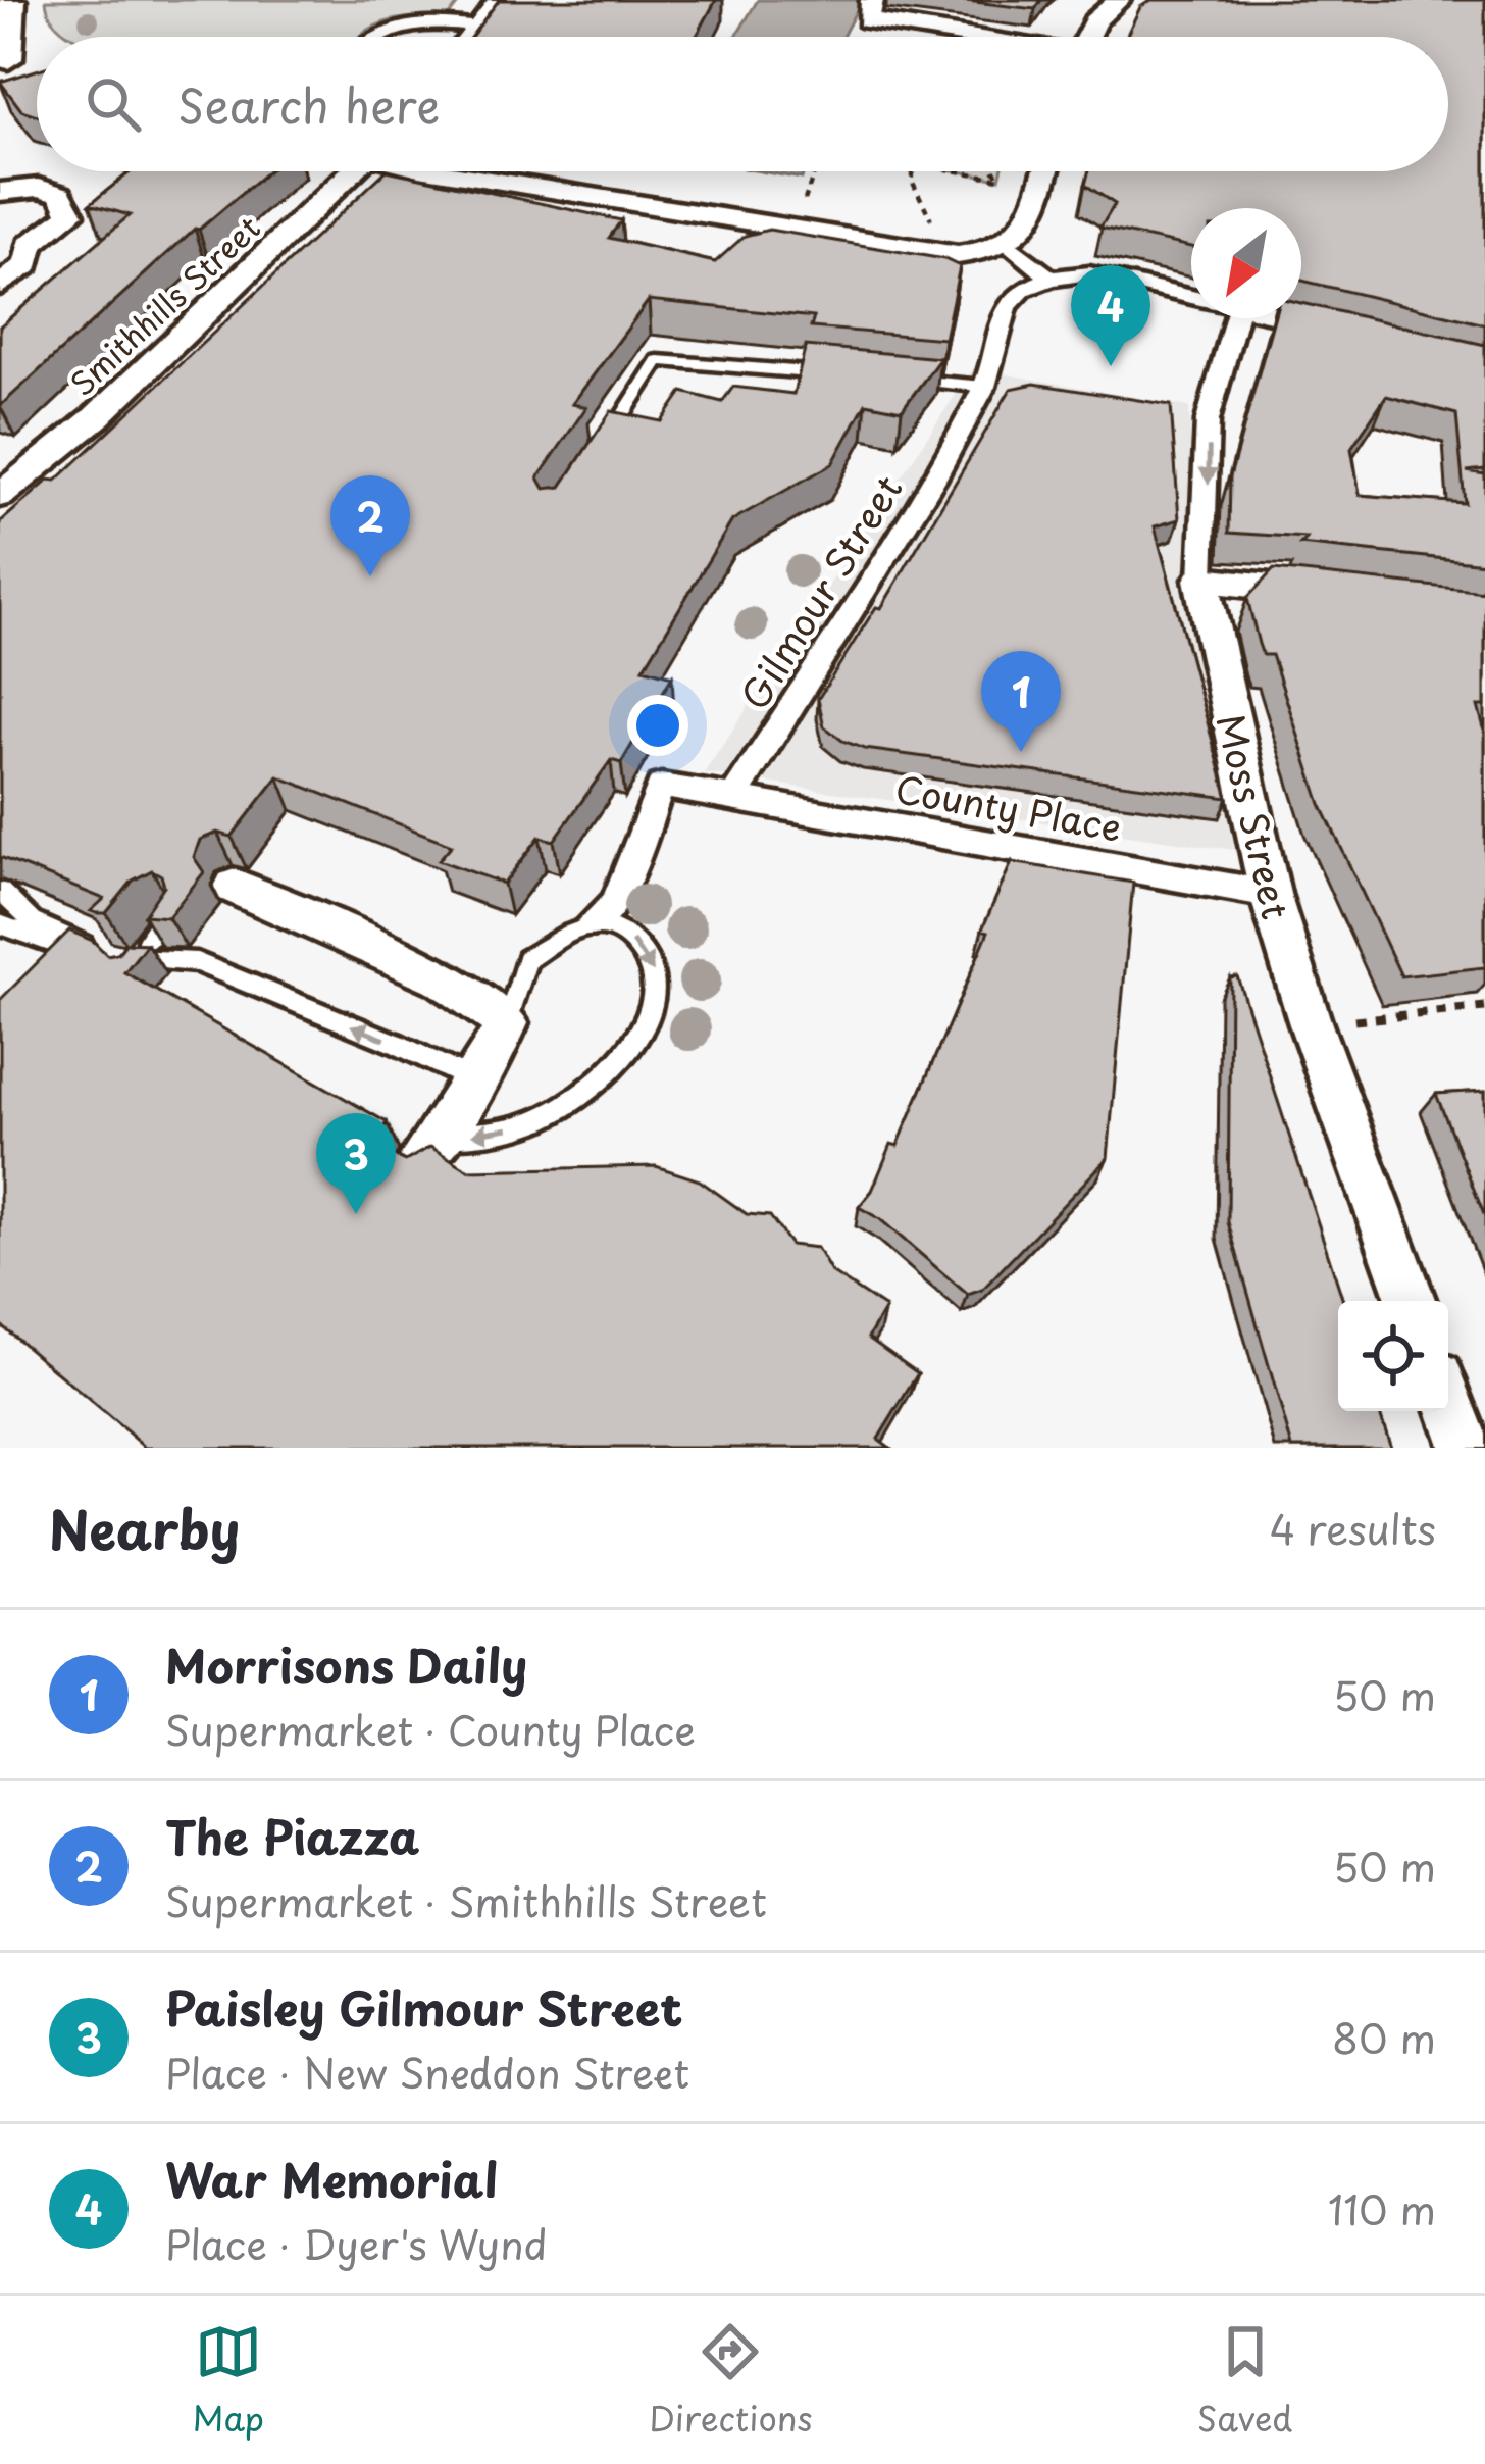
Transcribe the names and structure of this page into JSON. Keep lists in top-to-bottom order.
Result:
{
  "streets": {
    "street": [
      "Smithhills Street",
      "Gilmour Street",
      "County Place",
      "Moss Street"
    ]
  },
  "crossings": [
    ["Gilmour Street", "County Place"],
    ["County Place", "Moss Street"]
  ],
  "north": "bottom left",
  "page": {
    "search": "Search here",
    "pins": [
      "4",
      "2",
      "1",
      "3"
    ],
    "heading": ["Nearby", "4 results"],
    "list": [
      {
        "mark": "1",
        "name": "Morrisons Daily",
        "note": "Supermarket · County Place",
        "value": "50 m"
      },
      {
        "mark": "2",
        "name": "The Piazza",
        "note": "Supermarket · Smithhills Street",
        "value": "50 m"
      },
      {
        "mark": "3",
        "name": "Paisley Gilmour Street",
        "note": "Place · New Sneddon Street",
        "value": "80 m"
      },
      {
        "mark": "4",
        "name": "War Memorial",
        "note": "Place · Dyer's Wynd",
        "value": "110 m"
      }
    ],
    "nav": ["Map", "Directions", "Saved"]
  }
}
